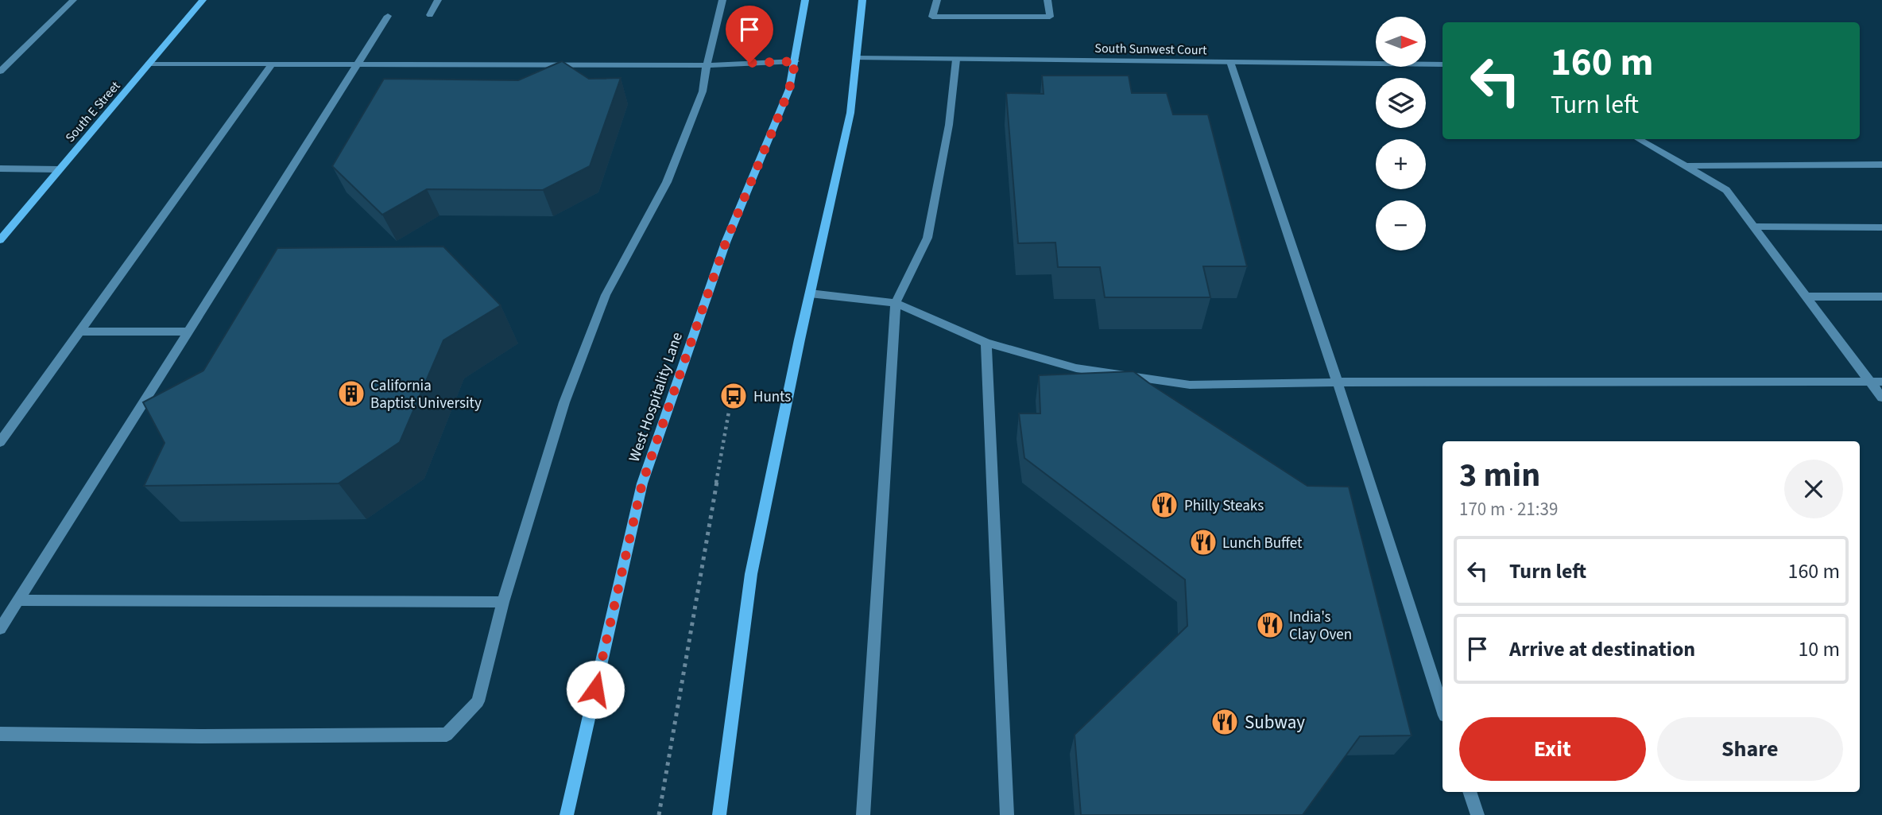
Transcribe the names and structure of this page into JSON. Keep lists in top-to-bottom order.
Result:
{
  "streets": {
    "main road": ["South E Street", "West Hospitality Lane"],
    "street": ["South Sunwest Court"]
  },
  "places": {
    "building": ["California Baptist University"],
    "bus stop": ["Hunts"],
    "restaurant": [
      "Philly Steaks",
      "Lunch Buffet",
      "India's Clay Oven",
      "Subway"
    ]
  },
  "north": "right",
  "page": {
    "map_buttons": ["+", "−"],
    "turn": ["160 m", "Turn left"],
    "heading": ["3 min", "170 m · 21:39"],
    "list": [
      {
        "name": "Turn left",
        "value": "160 m"
      },
      {
        "name": "Arrive at destination",
        "value": "10 m"
      }
    ],
    "buttons": ["Exit", "Share"]
  }
}
